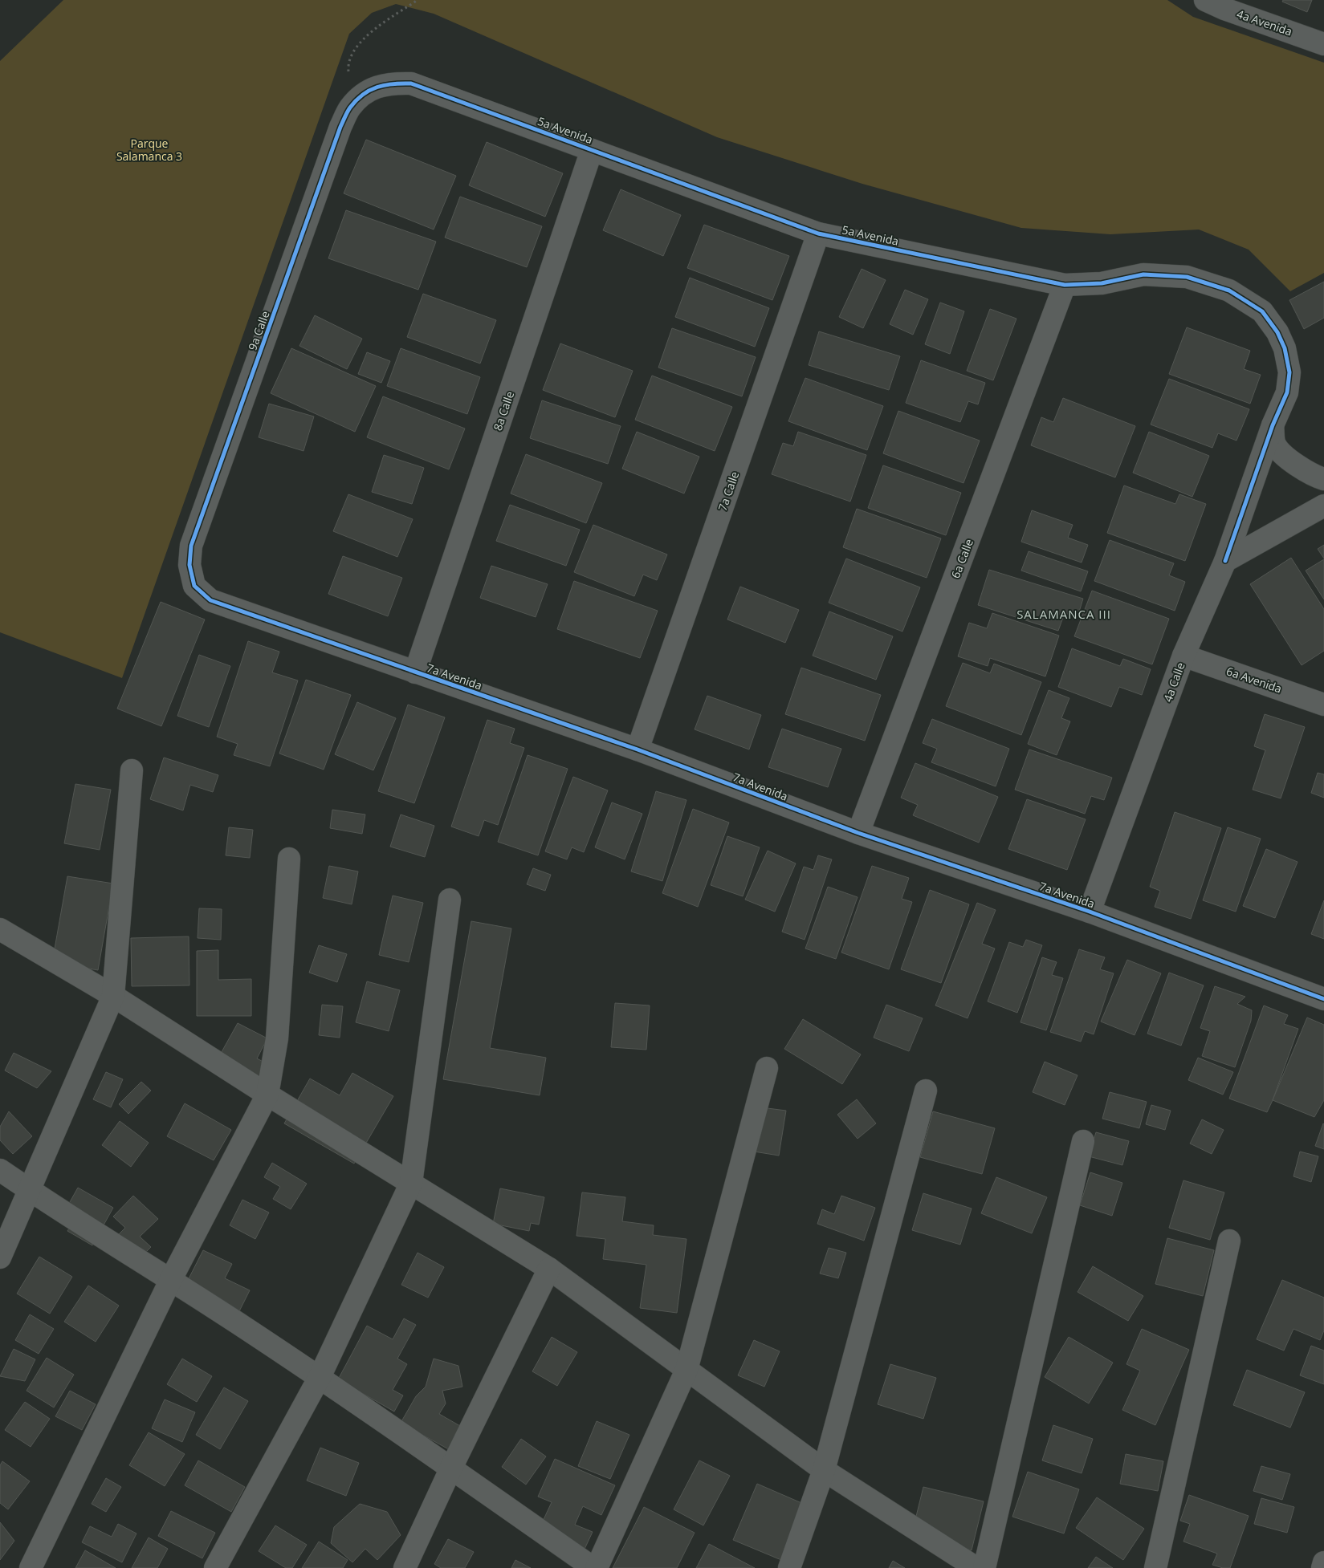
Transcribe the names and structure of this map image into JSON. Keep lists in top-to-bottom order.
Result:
{
  "streets": {
    "street": [
      "4a Avenida",
      "5a Avenida",
      "9a Calle",
      "8a Calle",
      "7a Calle",
      "6a Calle",
      "7a Avenida",
      "6a Avenida",
      "4a Calle"
    ]
  },
  "crossings": [
    ["5a Avenida", "9a Calle"],
    ["5a Avenida", "8a Calle"],
    ["5a Avenida", "7a Calle"],
    ["5a Avenida", "6a Calle"],
    ["5a Avenida", "4a Calle"],
    ["9a Calle", "7a Avenida"],
    ["8a Calle", "7a Avenida"],
    ["7a Calle", "7a Avenida"],
    ["6a Calle", "7a Avenida"],
    ["7a Avenida", "4a Calle"],
    ["6a Avenida", "4a Calle"]
  ],
  "districts": ["SALAMANCA III"],
  "parks": ["Parque Salamanca 3"]
}
